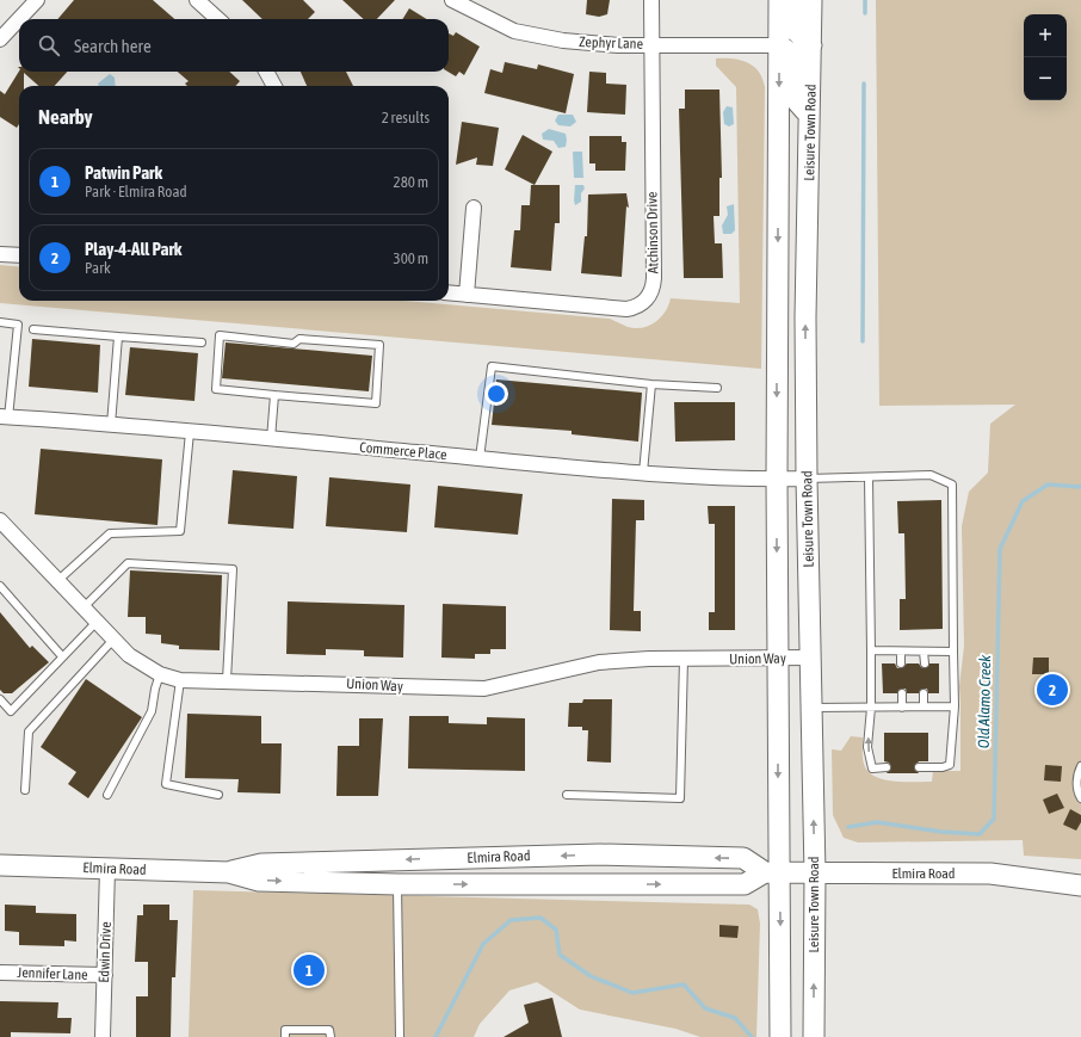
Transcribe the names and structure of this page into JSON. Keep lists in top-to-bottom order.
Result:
{
  "streets": {
    "main road": ["Leisure Town Road", "Elmira Road"],
    "street": [
      "Zephyr Lane",
      "Atchinson Drive",
      "Commerce Place",
      "Union Way",
      "Edwin Drive",
      "Jennifer Lane"
    ]
  },
  "crossings": [
    ["Zephyr Lane", "Atchinson Drive"],
    ["Leisure Town Road", "Commerce Place"],
    ["Leisure Town Road", "Union Way"],
    ["Leisure Town Road", "Elmira Road"],
    ["Elmira Road", "Edwin Drive"],
    ["Edwin Drive", "Jennifer Lane"]
  ],
  "water": ["Old Alamo Creek"],
  "page": {
    "map_buttons": ["+", "−"],
    "search": "Search here",
    "heading": ["Nearby", "2 results"],
    "list": [
      {
        "mark": "1",
        "name": "Patwin Park",
        "note": "Park · Elmira Road",
        "value": "280 m"
      },
      {
        "mark": "2",
        "name": "Play-4-All Park",
        "note": "Park",
        "value": "300 m"
      }
    ],
    "pins": ["2", "1"]
  }
}
